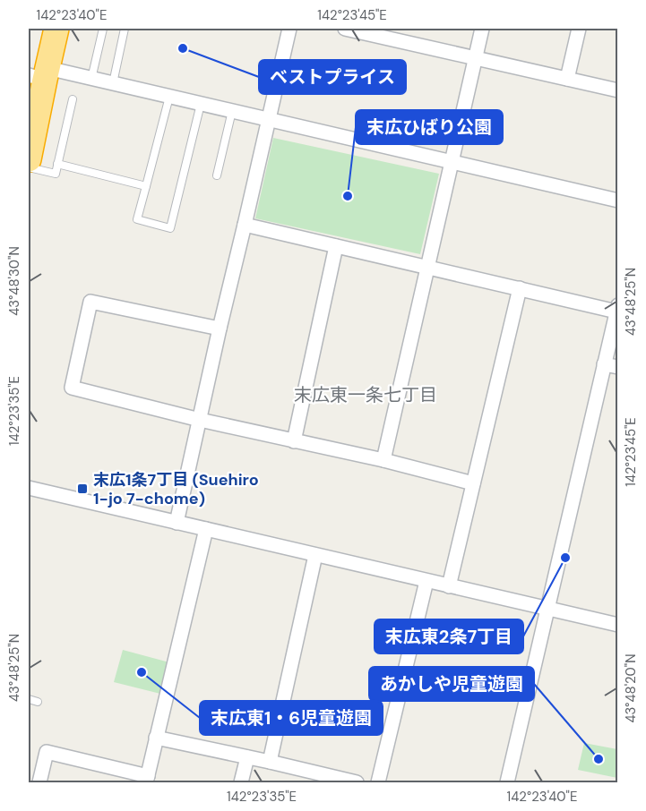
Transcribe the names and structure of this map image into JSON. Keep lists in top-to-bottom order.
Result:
{
  "districts": ["末広東一条七丁目"],
  "places": {
    "other": [
      "ベストプライス",
      "末広ひばり公園",
      "末広東2条7丁目",
      "末広東1・6児童遊園",
      "あかしや児童遊園"
    ],
    "transit": ["末広1条7丁目 (Suehiro 1-jo 7-chome)"]
  },
  "coordinates": [
    "142°23'40\"E",
    "142°23'45\"E",
    "43°48'30\"N",
    "43°48'25\"N",
    "142°23'35\"E",
    "43°48'20\"N"
  ]
}
